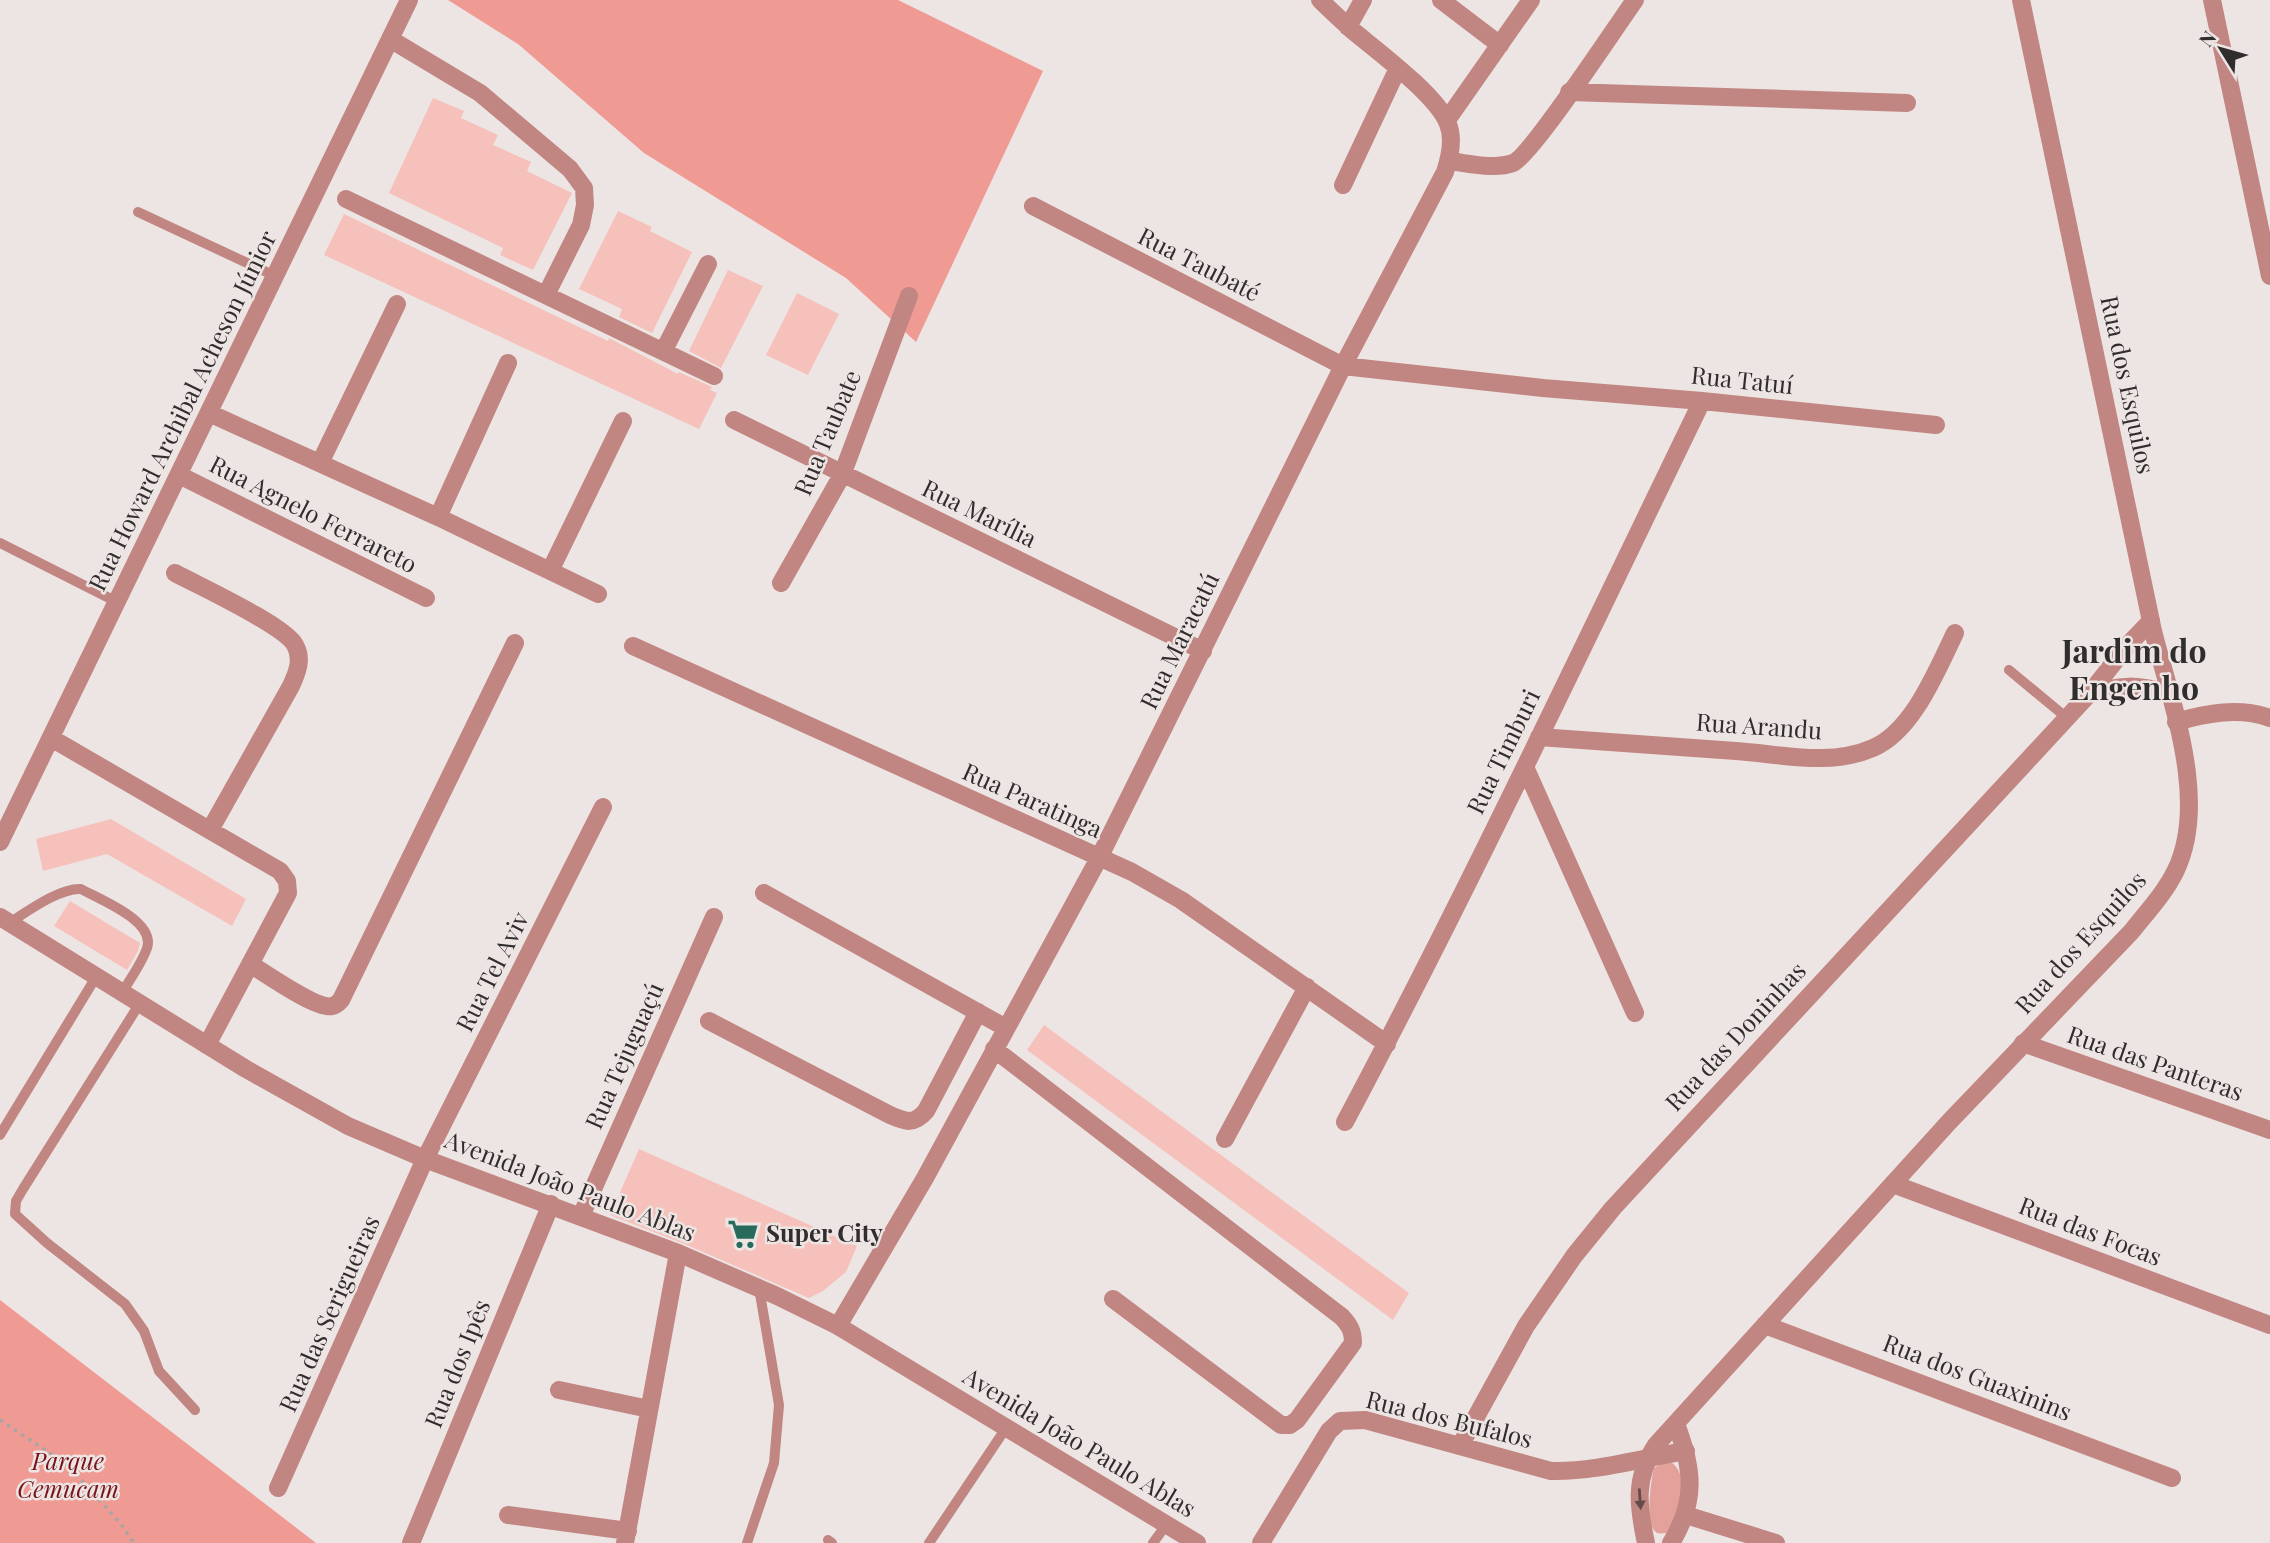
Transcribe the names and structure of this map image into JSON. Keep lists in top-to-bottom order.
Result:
{
  "streets": {
    "street": [
      "Rua Taubaté",
      "Rua Tatuí",
      "Rua dos Esquilos",
      "Rua Howard Archibal Acheson Júnior",
      "Rua Taubate",
      "Rua Marília",
      "Rua Agnelo Ferrareto",
      "Rua Maracatú",
      "Rua Arandu",
      "Rua Timburi",
      "Rua Paratinga",
      "Rua Tel Aviv",
      "Rua das Doninhas",
      "Rua Tejuguaçú",
      "Rua das Panteras",
      "Avenida João Paulo Ablas",
      "Rua das Focas",
      "Rua das Serigueiras",
      "Rua dos Ipês",
      "Rua dos Guaxinins",
      "Rua dos Bufalos"
    ]
  },
  "crossings": [
    ["Rua Taubaté", "Rua Tatuí"],
    ["Rua Taubaté", "Rua Maracatú"],
    ["Rua Tatuí", "Rua Maracatú"],
    ["Rua Tatuí", "Rua Timburi"],
    ["Rua dos Esquilos", "Rua das Doninhas"],
    ["Rua dos Esquilos", "Rua das Panteras"],
    ["Rua dos Esquilos", "Rua das Focas"],
    ["Rua dos Esquilos", "Rua dos Guaxinins"],
    ["Rua dos Esquilos", "Rua dos Bufalos"],
    ["Rua Howard Archibal Acheson Júnior", "Rua Agnelo Ferrareto"],
    ["Rua Taubate", "Rua Marília"],
    ["Rua Marília", "Rua Maracatú"],
    ["Rua Maracatú", "Rua Paratinga"],
    ["Rua Maracatú", "Avenida João Paulo Ablas"],
    ["Rua Arandu", "Rua Timburi"],
    ["Rua Timburi", "Rua Paratinga"],
    ["Rua Tel Aviv", "Avenida João Paulo Ablas"],
    ["Rua Tel Aviv", "Rua das Serigueiras"],
    ["Rua das Doninhas", "Rua dos Bufalos"],
    ["Rua Tejuguaçú", "Avenida João Paulo Ablas"],
    ["Avenida João Paulo Ablas", "Rua das Serigueiras"],
    ["Avenida João Paulo Ablas", "Rua dos Ipês"]
  ],
  "districts": ["Jardim do Engenho"],
  "parks": ["Parque Cemucam"],
  "places": {
    "supermarket": ["Super City"]
  },
  "north": "top left"
}
